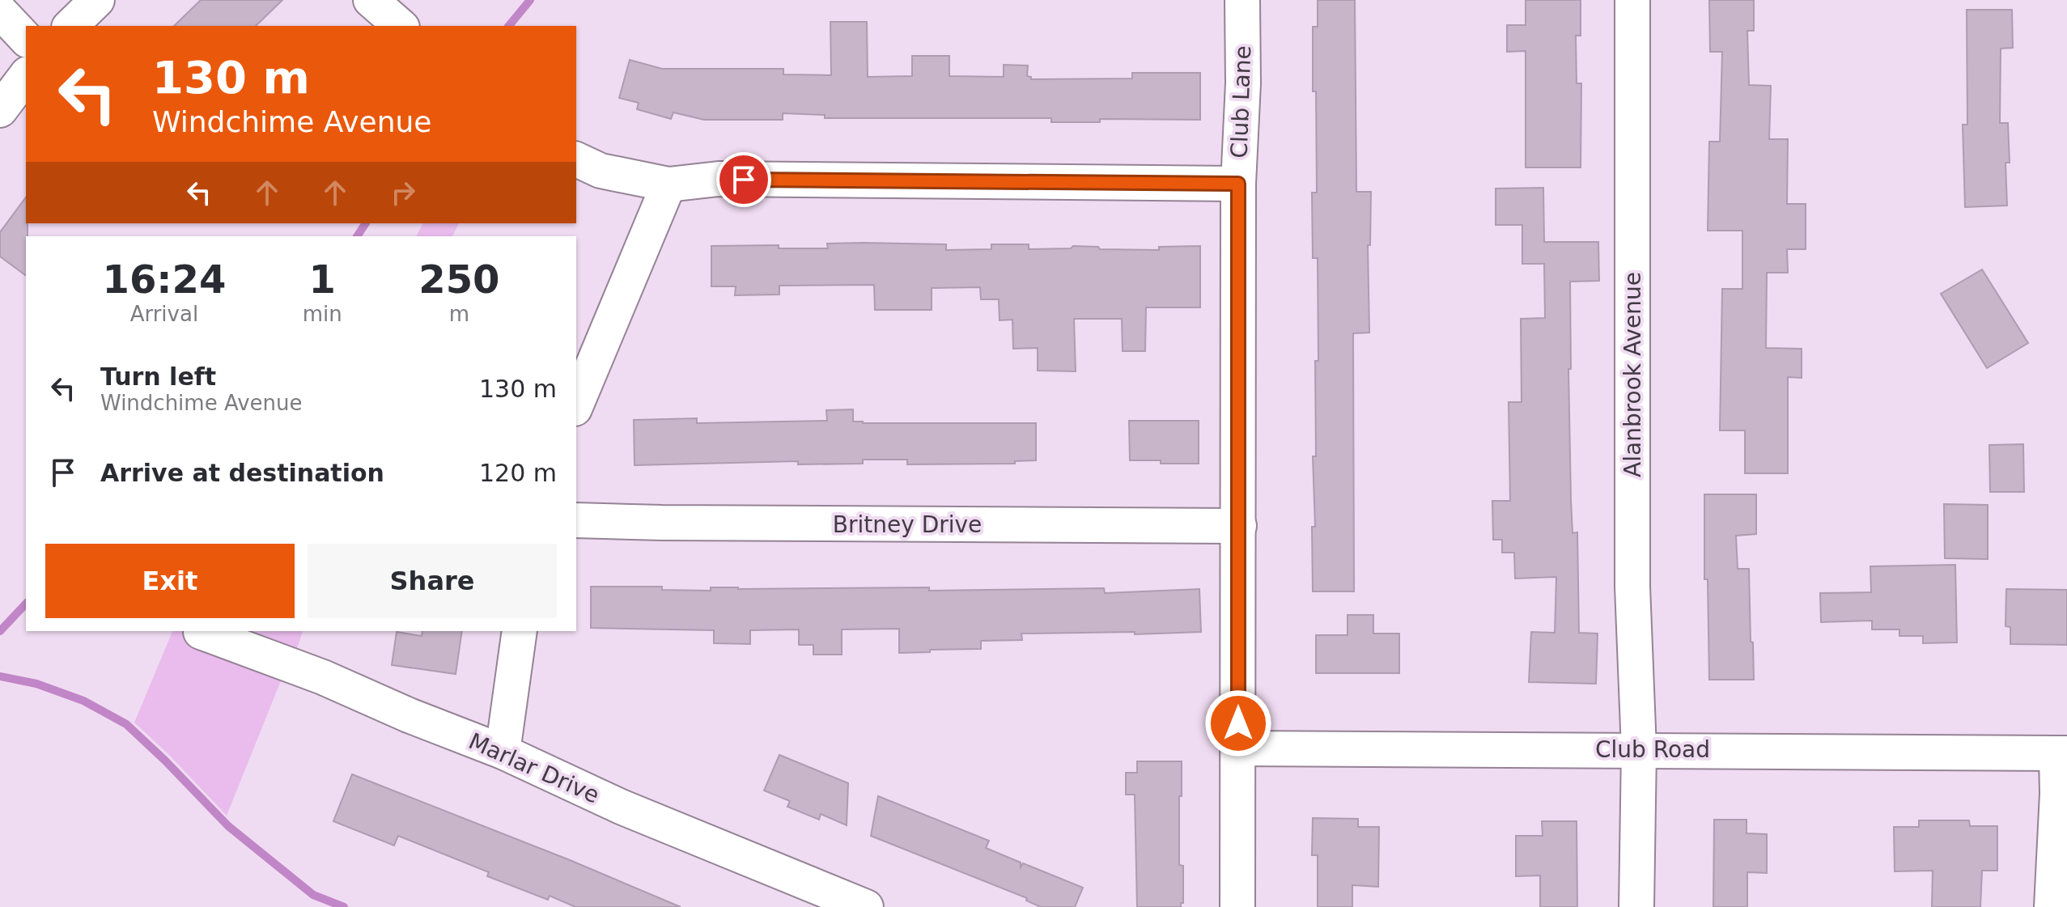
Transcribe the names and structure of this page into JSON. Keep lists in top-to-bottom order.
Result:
{
  "streets": {
    "street": [
      "Club Lane",
      "Alanbrook Avenue",
      "Britney Drive",
      "Club Road",
      "Marlar Drive"
    ]
  },
  "crossings": [
    ["Club Lane", "Britney Drive"],
    ["Club Lane", "Club Road"],
    ["Alanbrook Avenue", "Club Road"]
  ],
  "page": {
    "turn": ["130 m", "Windchime Avenue"],
    "eta": [
      "16:24",
      "Arrival",
      "1",
      "min",
      "250",
      "m"
    ],
    "list": [
      {
        "name": "Turn left",
        "note": "Windchime Avenue",
        "value": "130 m"
      },
      {
        "name": "Arrive at destination",
        "value": "120 m"
      }
    ],
    "buttons": ["Exit", "Share"]
  }
}
